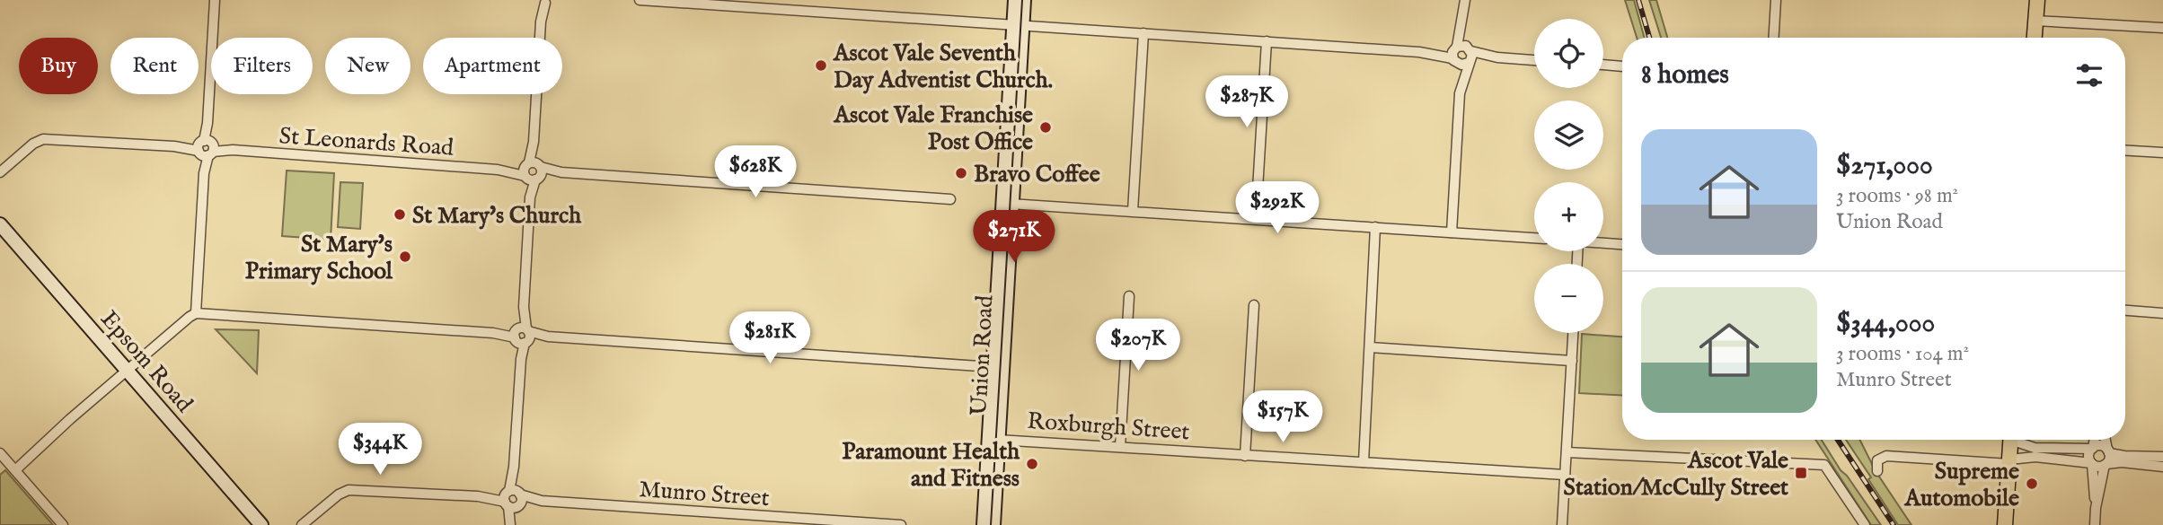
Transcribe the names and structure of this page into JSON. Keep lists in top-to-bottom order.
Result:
{
  "streets": {
    "street": [
      "St Leonards Road",
      "Union Road",
      "Epsom Road",
      "Roxburgh Street",
      "Munro Street"
    ]
  },
  "crossings": [
    ["Union Road", "Roxburgh Street"]
  ],
  "places": {
    "other": [
      "Ascot Vale Seventh Day Adventist Church.",
      "Ascot Vale Franchise Post Office",
      "Bravo Coffee",
      "St Mary's Church",
      "St Mary's Primary School",
      "Paramount Health and Fitness",
      "Supreme Automobile"
    ],
    "transit": ["Ascot Vale Station/McCully Street"]
  },
  "page": {
    "map_buttons": ["+", "−"],
    "chip": [
      "Buy",
      "Rent",
      "Filters",
      "New",
      "Apartment"
    ],
    "heading": "8 homes",
    "price": [
      "$287K",
      "$628K",
      "$292K",
      "$271K",
      "$281K",
      "$207K",
      "$157K",
      "$344K"
    ],
    "list": [
      {
        "name": "$271,000",
        "note": "3 rooms · 98 m² · Union Road"
      },
      {
        "name": "$344,000",
        "note": "3 rooms · 104 m² · Munro Street"
      }
    ]
  }
}
